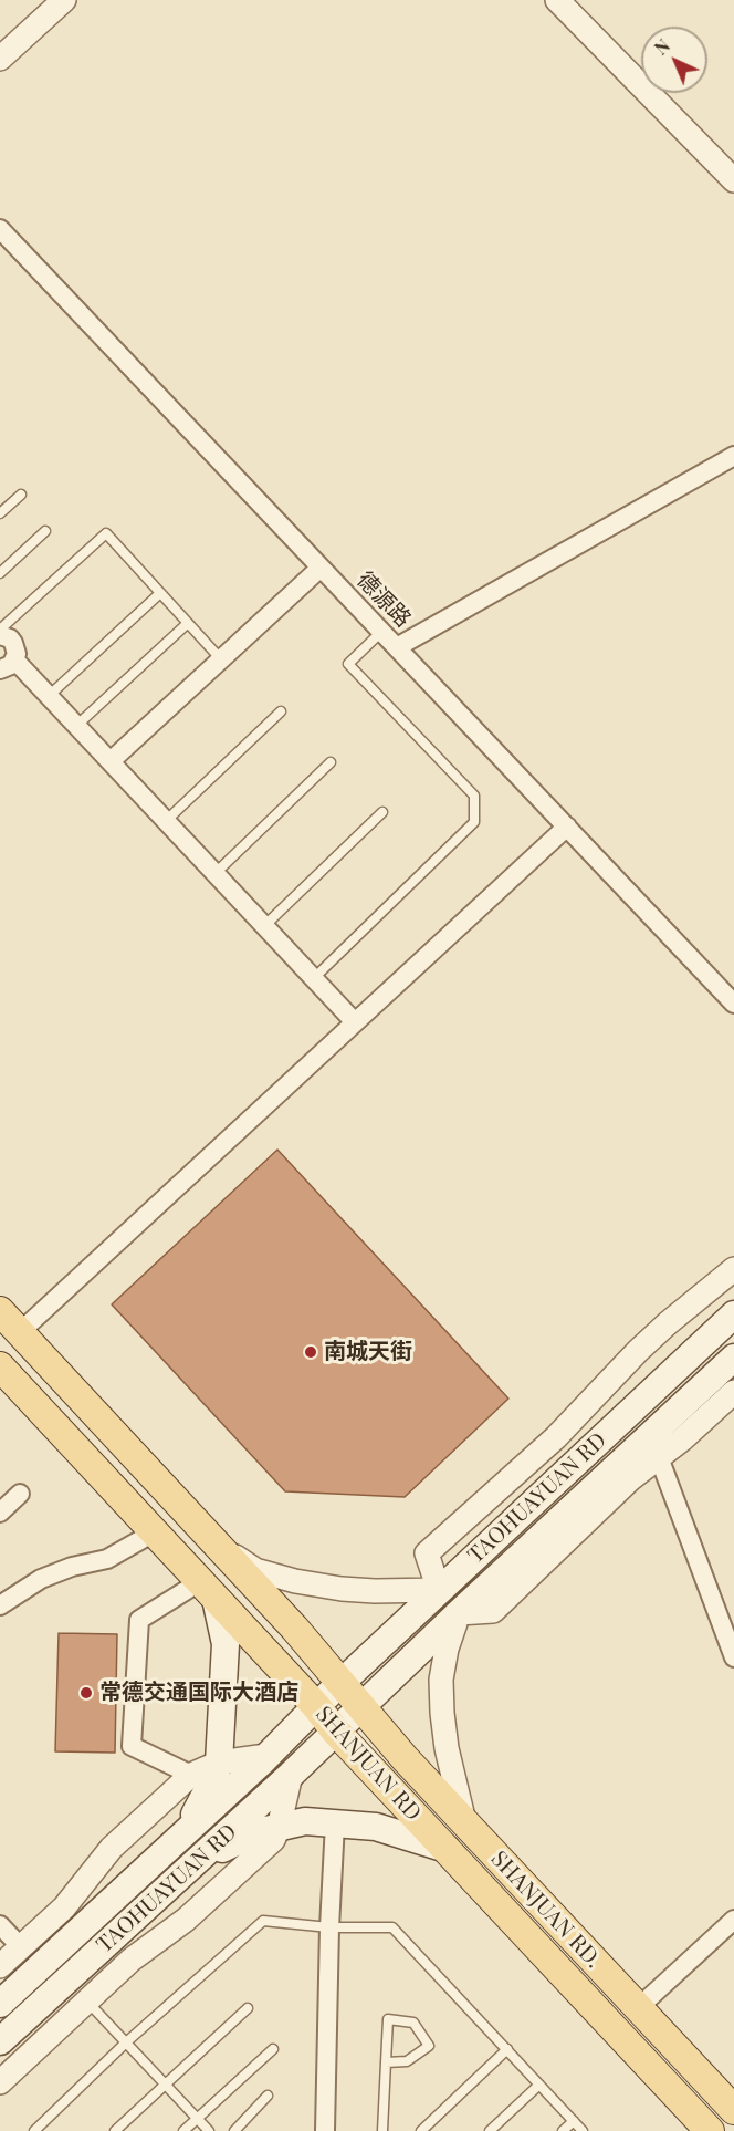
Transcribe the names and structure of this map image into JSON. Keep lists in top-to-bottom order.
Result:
{
  "streets": {
    "main road": ["TAOHUAYUAN RD", "SHANJUAN RD", "SHANJUAN RD."],
    "street": ["德源路"]
  },
  "crossings": [
    ["TAOHUAYUAN RD", "SHANJUAN RD"],
    ["TAOHUAYUAN RD", "SHANJUAN RD."]
  ],
  "places": ["南城天街", "常德交通国际大酒店"],
  "north": "top left"
}
